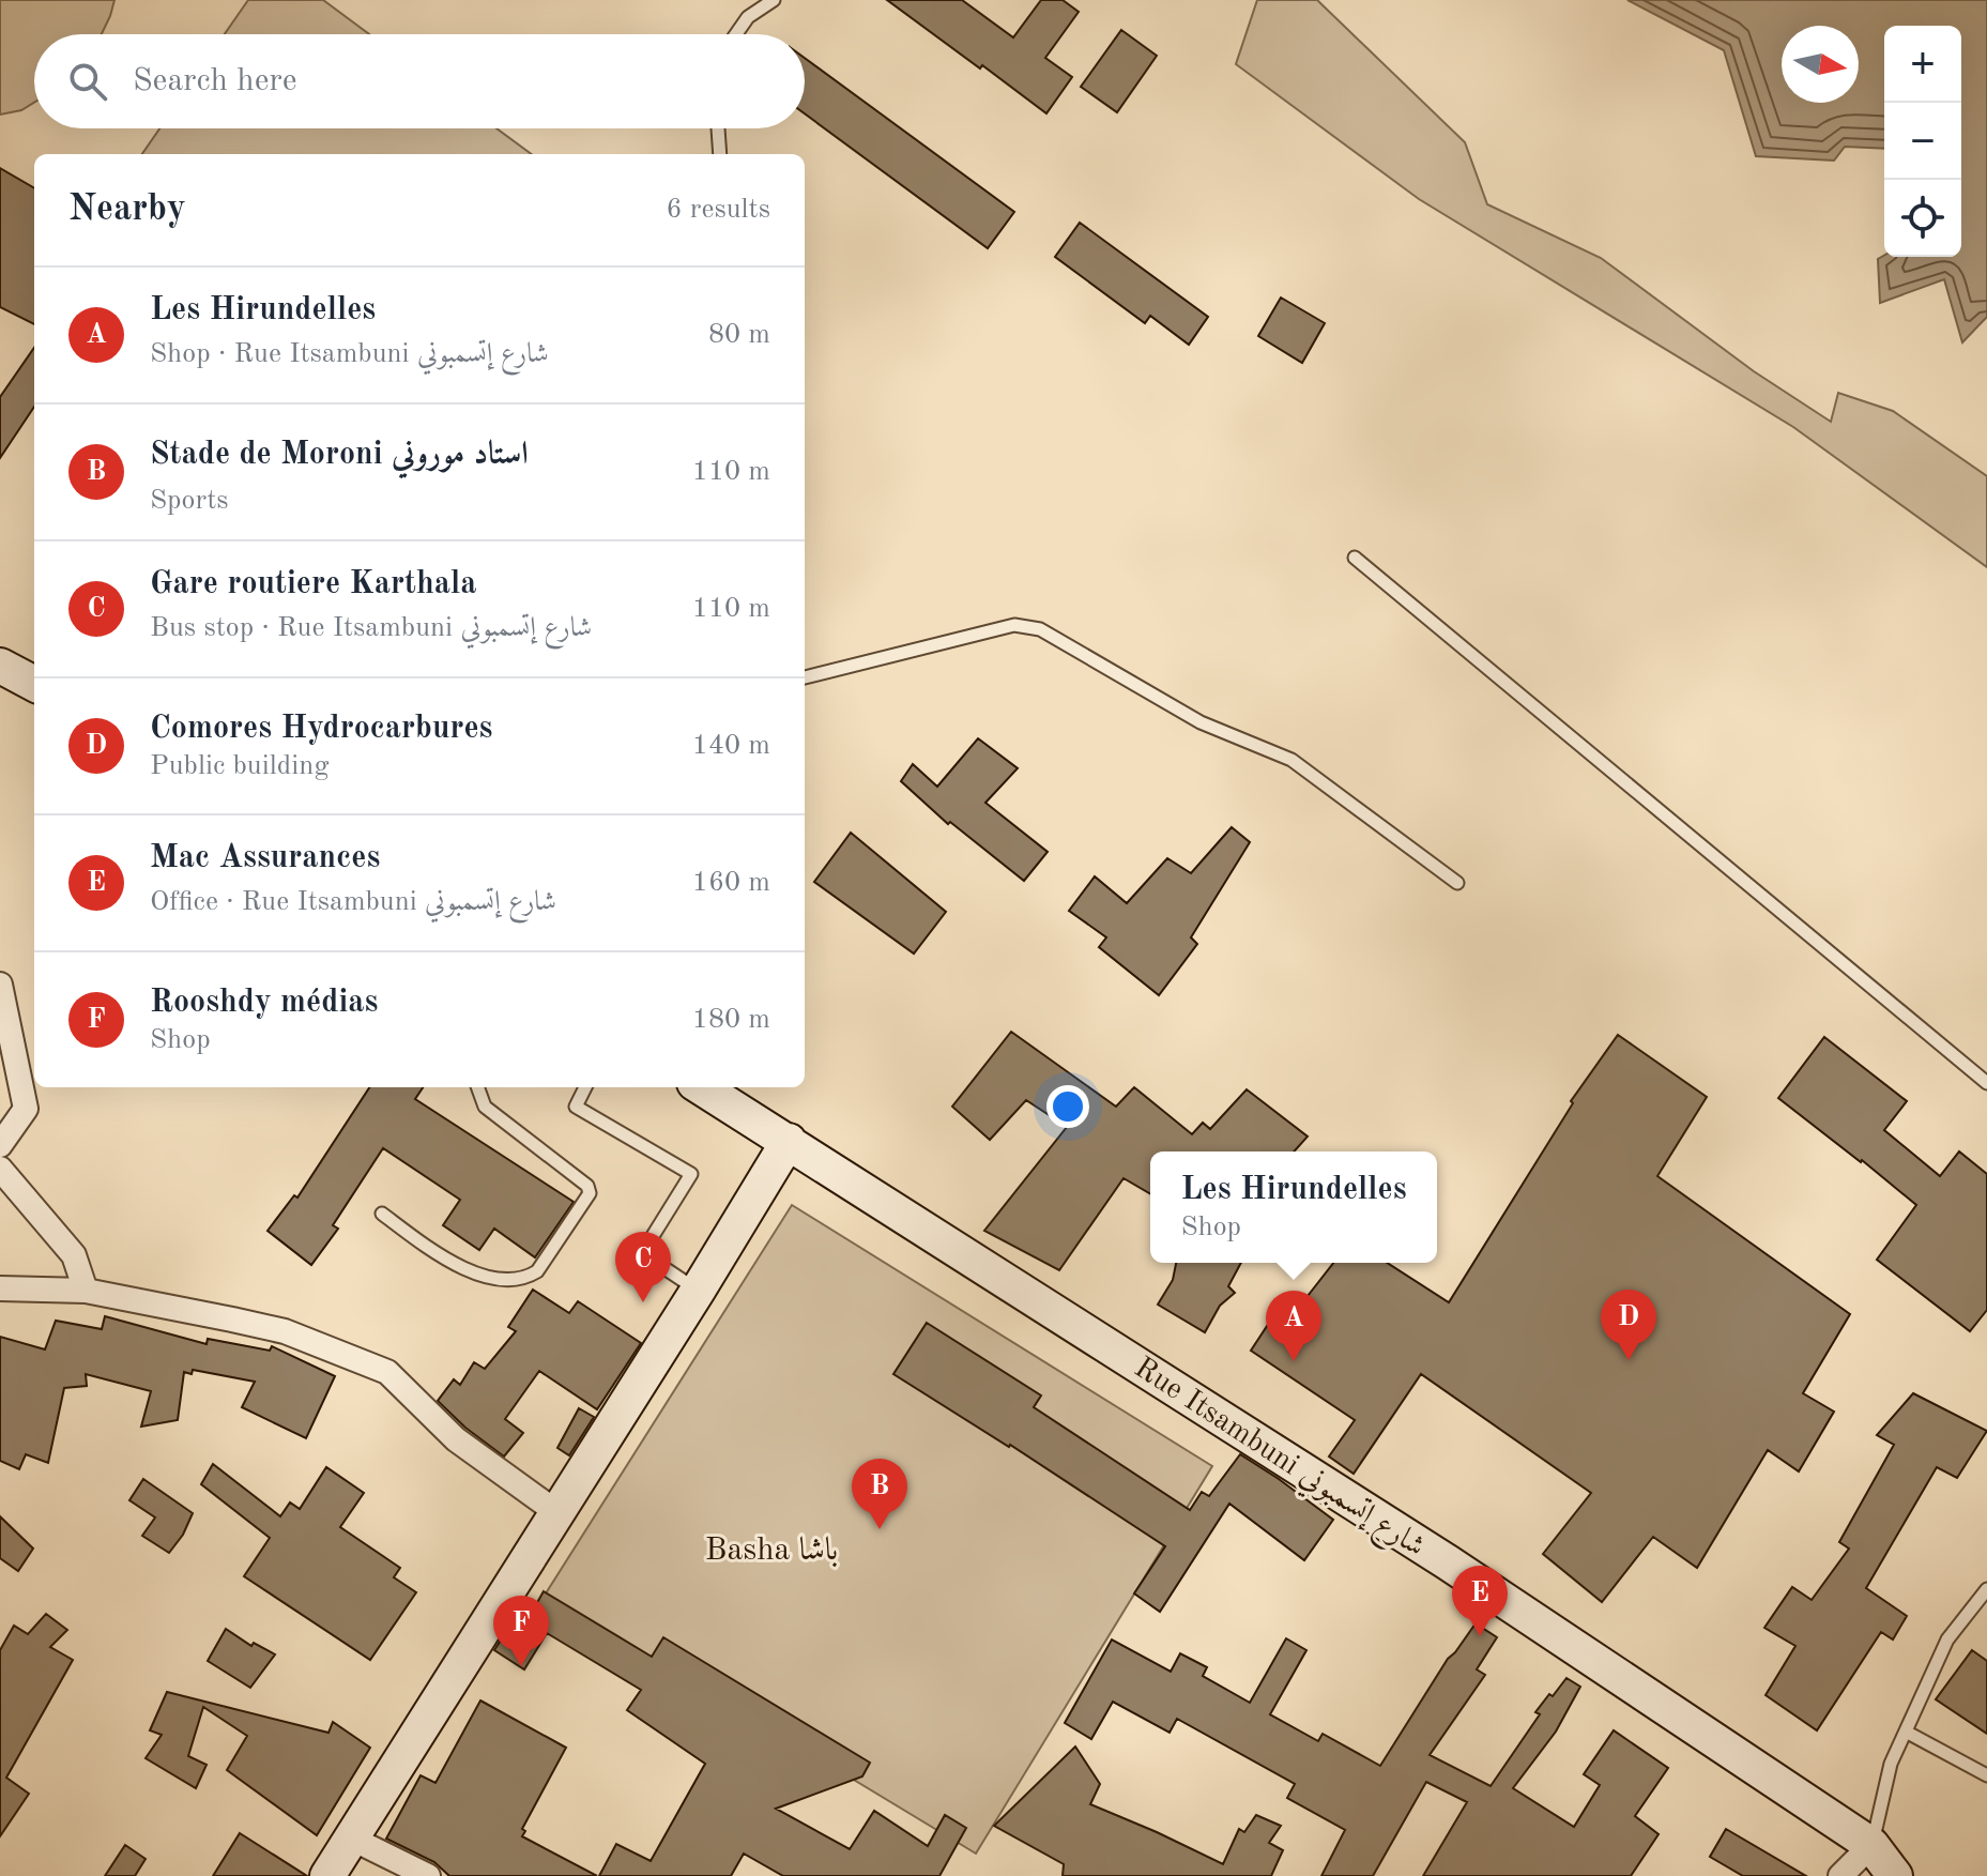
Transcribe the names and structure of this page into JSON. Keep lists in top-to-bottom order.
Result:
{
  "streets": {
    "main road": ["Rue Itsambuni شارع إتسمبوني"]
  },
  "districts": ["Basha باشا"],
  "north": "right",
  "page": {
    "map_buttons": ["+", "−"],
    "search": "Search here",
    "heading": ["Nearby", "6 results"],
    "list": [
      {
        "mark": "A",
        "name": "Les Hirundelles",
        "note": "Shop · Rue Itsambuni شارع إتسمبوني",
        "value": "80 m"
      },
      {
        "mark": "B",
        "name": "Stade de Moroni استاد موروني",
        "note": "Sports",
        "value": "110 m"
      },
      {
        "mark": "C",
        "name": "Gare routiere Karthala",
        "note": "Bus stop · Rue Itsambuni شارع إتسمبوني",
        "value": "110 m"
      },
      {
        "mark": "D",
        "name": "Comores Hydrocarbures",
        "note": "Public building",
        "value": "140 m"
      },
      {
        "mark": "E",
        "name": "Mac Assurances",
        "note": "Office · Rue Itsambuni شارع إتسمبوني",
        "value": "160 m"
      },
      {
        "mark": "F",
        "name": "Rooshdy médias",
        "note": "Shop",
        "value": "180 m"
      }
    ],
    "popup": ["Les Hirundelles", "Shop"],
    "pins": [
      "C",
      "D",
      "A",
      "B",
      "E",
      "F"
    ]
  }
}
